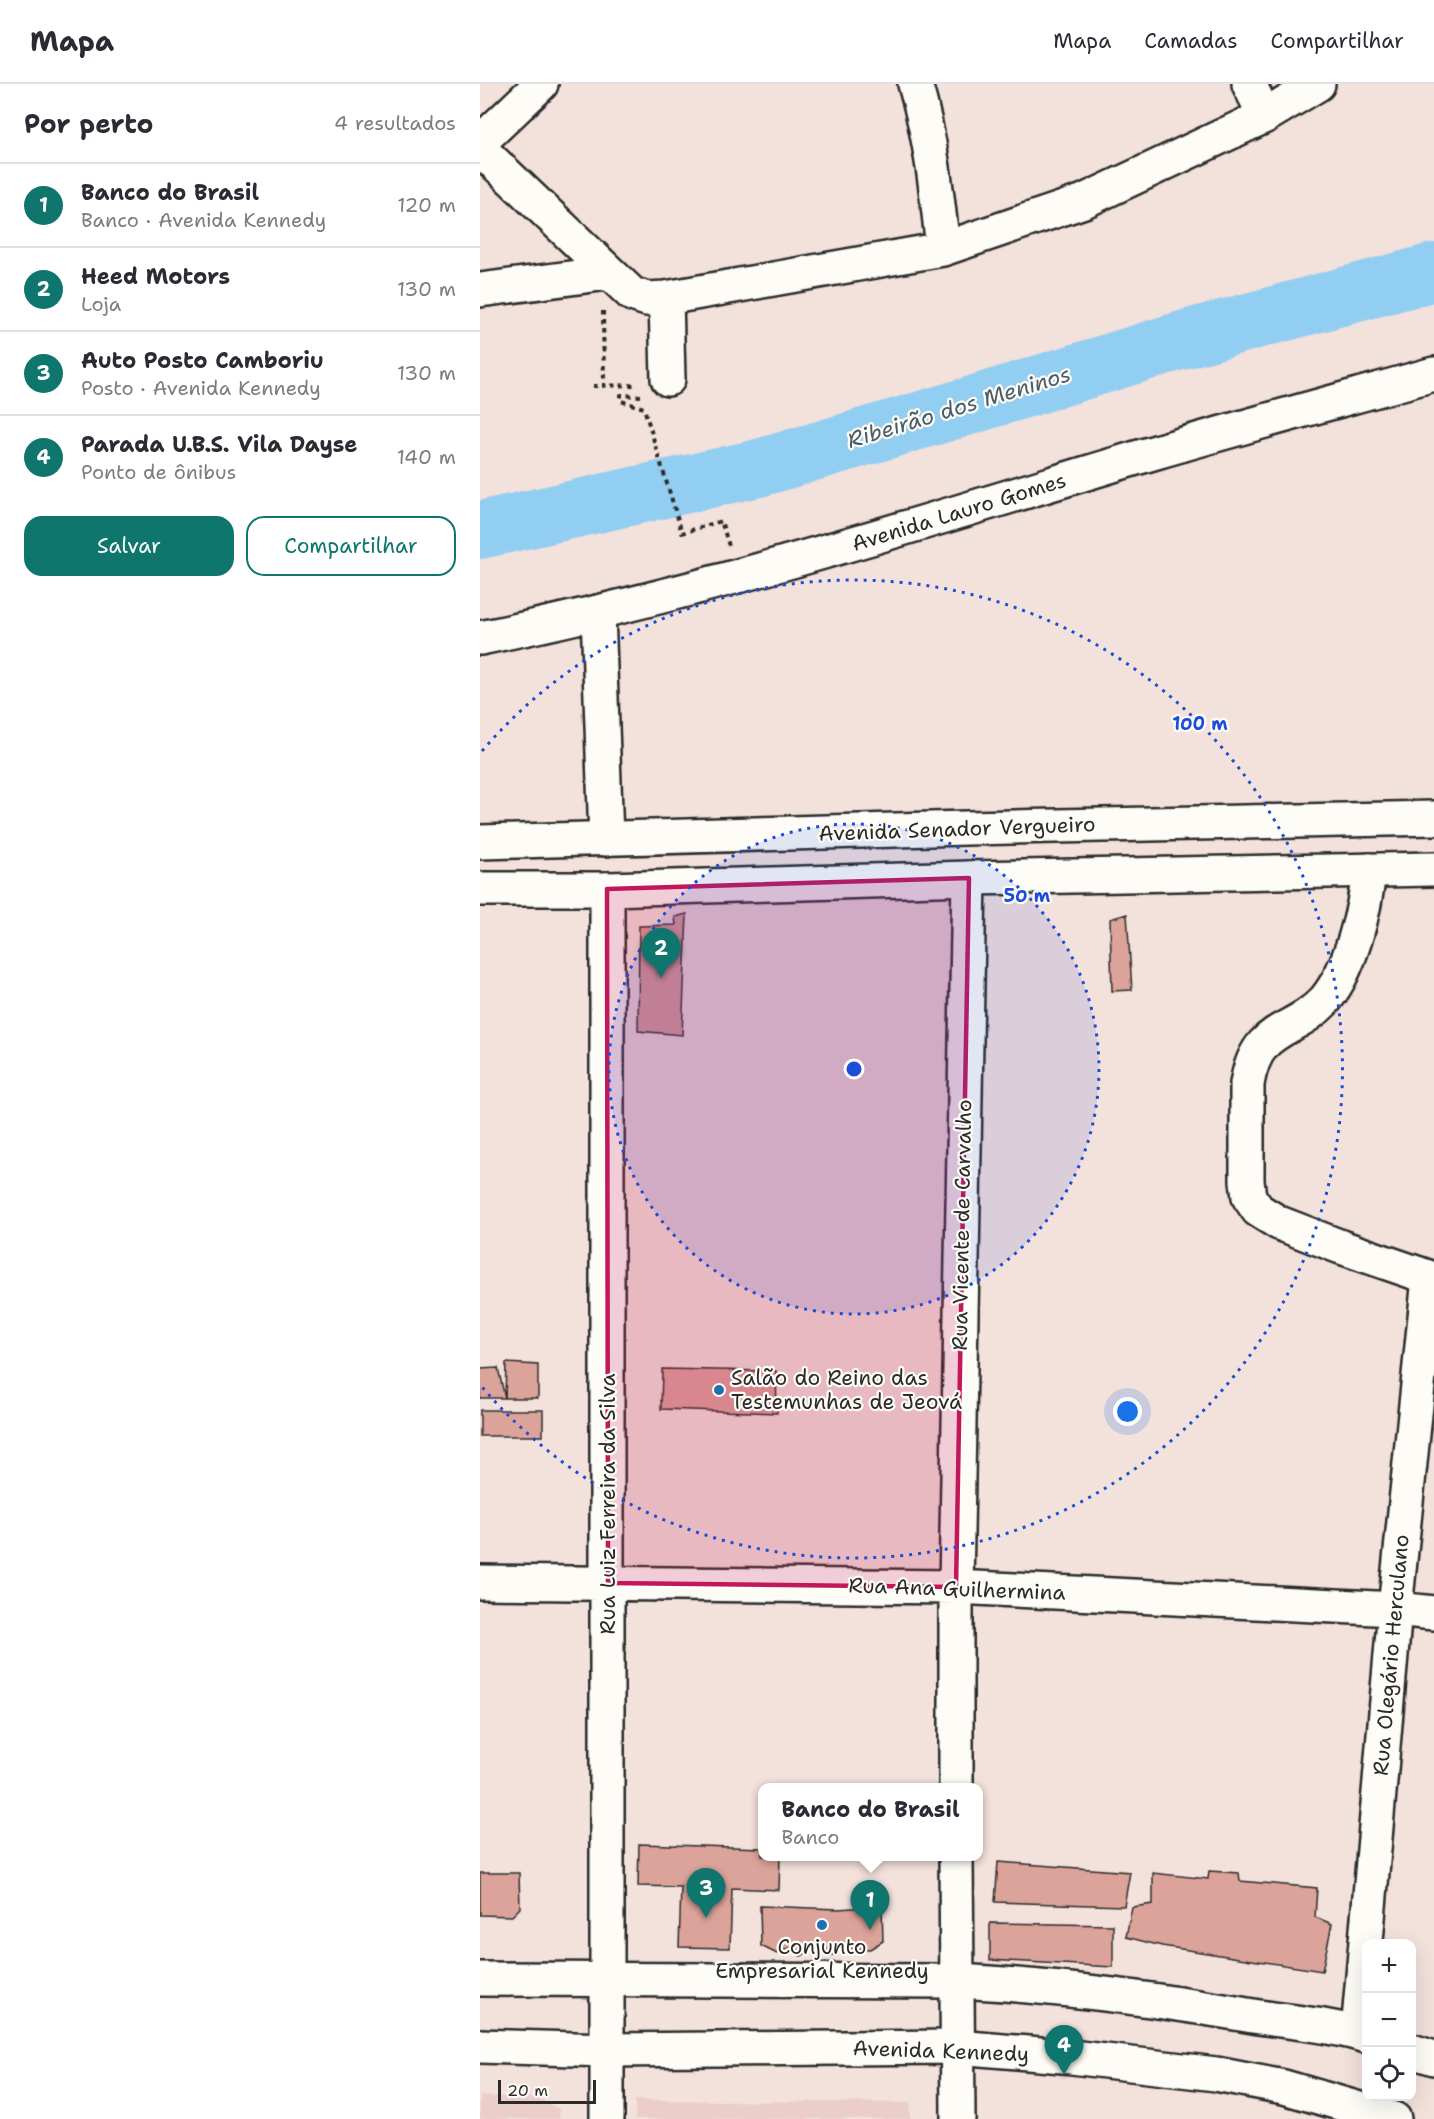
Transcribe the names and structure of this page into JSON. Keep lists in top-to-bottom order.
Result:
{
  "streets": {
    "street": [
      "Avenida Lauro Gomes",
      "Avenida Senador Vergueiro",
      "Rua Vicente de Carvalho",
      "Rua Luiz Ferreira da Silva",
      "Rua Ana Guilhermina",
      "Rua Olegário Herculano",
      "Avenida Kennedy"
    ]
  },
  "crossings": [
    ["Rua Vicente de Carvalho", "Rua Ana Guilhermina"],
    ["Rua Luiz Ferreira da Silva", "Rua Ana Guilhermina"],
    ["Rua Luiz Ferreira da Silva", "Avenida Kennedy"],
    ["Rua Ana Guilhermina", "Rua Olegário Herculano"]
  ],
  "water": ["Ribeirão dos Meninos"],
  "places": ["Salão do Reino das Testemunhas de Jeová", "Conjunto Empresarial Kennedy"],
  "scale_bar": "20 m",
  "page": {
    "header": "Mapa",
    "nav": ["Mapa", "Camadas", "Compartilhar"],
    "heading": ["Por perto", "4 resultados"],
    "list": [
      {
        "mark": "1",
        "name": "Banco do Brasil",
        "note": "Banco · Avenida Kennedy",
        "value": "120 m"
      },
      {
        "mark": "2",
        "name": "Heed Motors",
        "note": "Loja",
        "value": "130 m"
      },
      {
        "mark": "3",
        "name": "Auto Posto Camboriu",
        "note": "Posto · Avenida Kennedy",
        "value": "130 m"
      },
      {
        "mark": "4",
        "name": "Parada U.B.S. Vila Dayse",
        "note": "Ponto de ônibus",
        "value": "140 m"
      }
    ],
    "buttons": ["Salvar", "Compartilhar"],
    "pins": [
      "2",
      "3",
      "1",
      "4"
    ],
    "popup": ["Banco do Brasil", "Banco"],
    "map_buttons": ["+", "−"],
    "scale": "20 m"
  },
  "rings": ["100 m", "50 m"]
}
